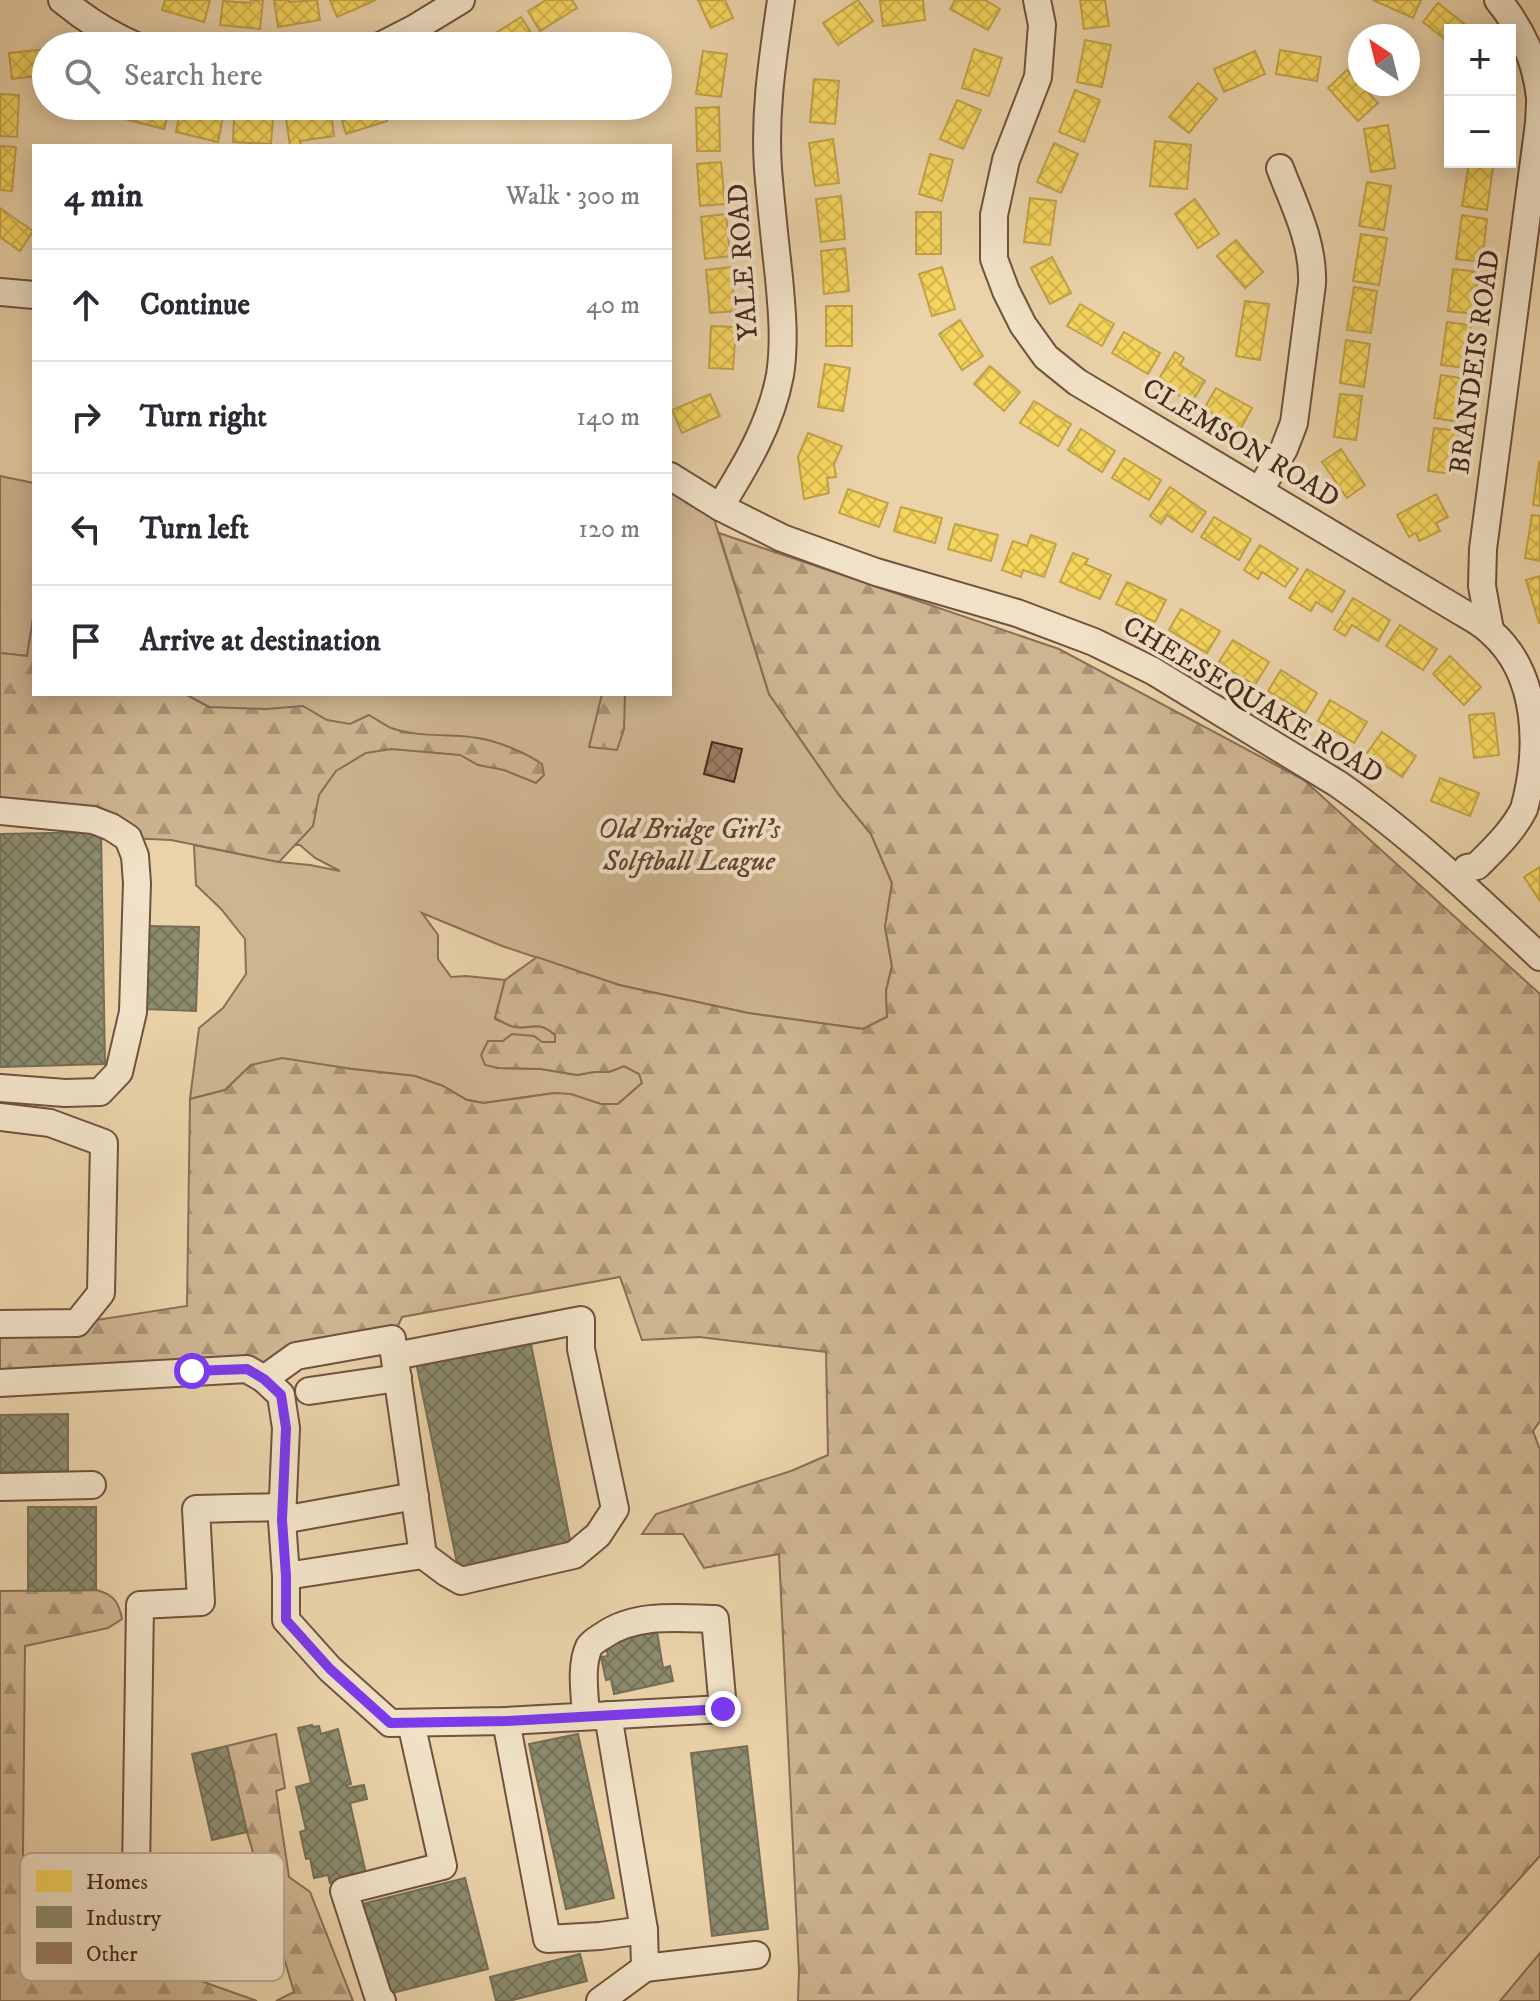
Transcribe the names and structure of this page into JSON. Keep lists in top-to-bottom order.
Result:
{
  "streets": {
    "street": [
      "YALE ROAD",
      "BRANDEIS ROAD",
      "CLEMSON ROAD",
      "CHEESEQUAKE ROAD"
    ]
  },
  "crossings": [
    ["YALE ROAD", "CHEESEQUAKE ROAD"],
    ["BRANDEIS ROAD", "CLEMSON ROAD"]
  ],
  "parks": ["Old Bridge Girl's Solftball League"],
  "legend": ["Homes", "Industry", "Other"],
  "north": "top left",
  "page": {
    "map_buttons": ["+", "−"],
    "search": "Search here",
    "heading": ["4 min", "Walk · 300 m"],
    "list": [
      ["Continue", "40 m"],
      ["Turn right", "140 m"],
      ["Turn left", "120 m"],
      "Arrive at destination"
    ]
  }
}
